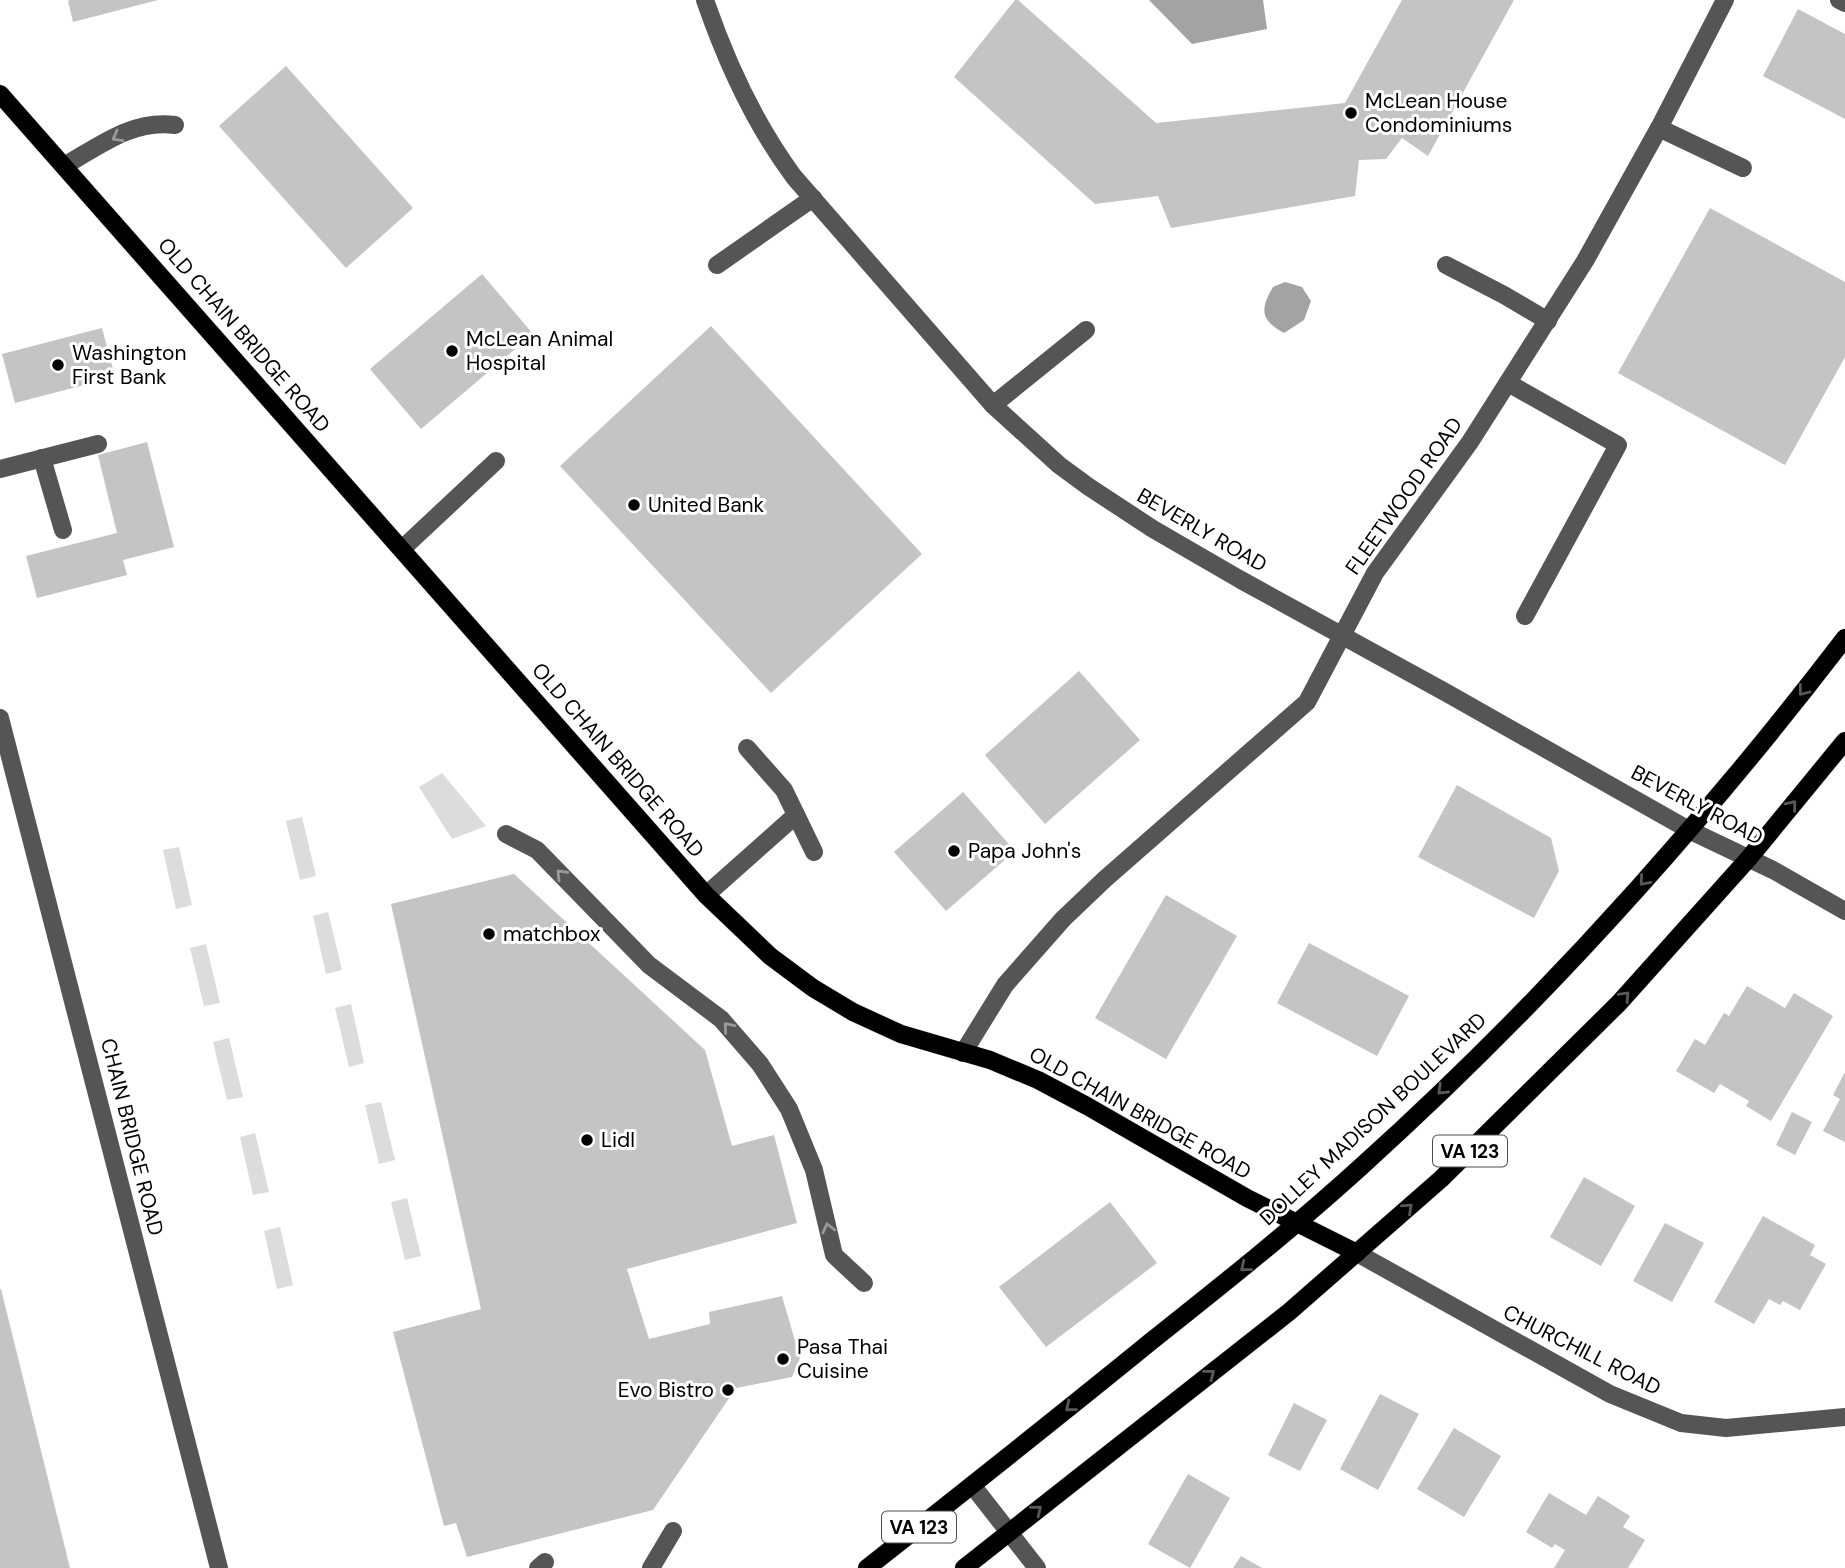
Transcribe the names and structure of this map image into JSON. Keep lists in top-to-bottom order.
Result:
{
  "streets": {
    "main road": ["OLD CHAIN BRIDGE ROAD", "DOLLEY MADISON BOULEVARD", "VA 123"],
    "street": [
      "FLEETWOOD ROAD",
      "BEVERLY ROAD",
      "CHAIN BRIDGE ROAD",
      "CHURCHILL ROAD"
    ]
  },
  "crossings": [
    ["OLD CHAIN BRIDGE ROAD", "FLEETWOOD ROAD"],
    ["OLD CHAIN BRIDGE ROAD", "DOLLEY MADISON BOULEVARD"],
    ["OLD CHAIN BRIDGE ROAD", "VA 123"],
    ["OLD CHAIN BRIDGE ROAD", "CHURCHILL ROAD"],
    ["FLEETWOOD ROAD", "BEVERLY ROAD"],
    ["BEVERLY ROAD", "DOLLEY MADISON BOULEVARD"],
    ["BEVERLY ROAD", "VA 123"],
    ["VA 123", "CHURCHILL ROAD"]
  ],
  "places": [
    "McLean House Condominiums",
    "McLean Animal Hospital",
    "Washington First Bank",
    "United Bank",
    "Papa John's",
    "matchbox",
    "Lidl",
    "Pasa Thai Cuisine",
    "Evo Bistro"
  ]
}
